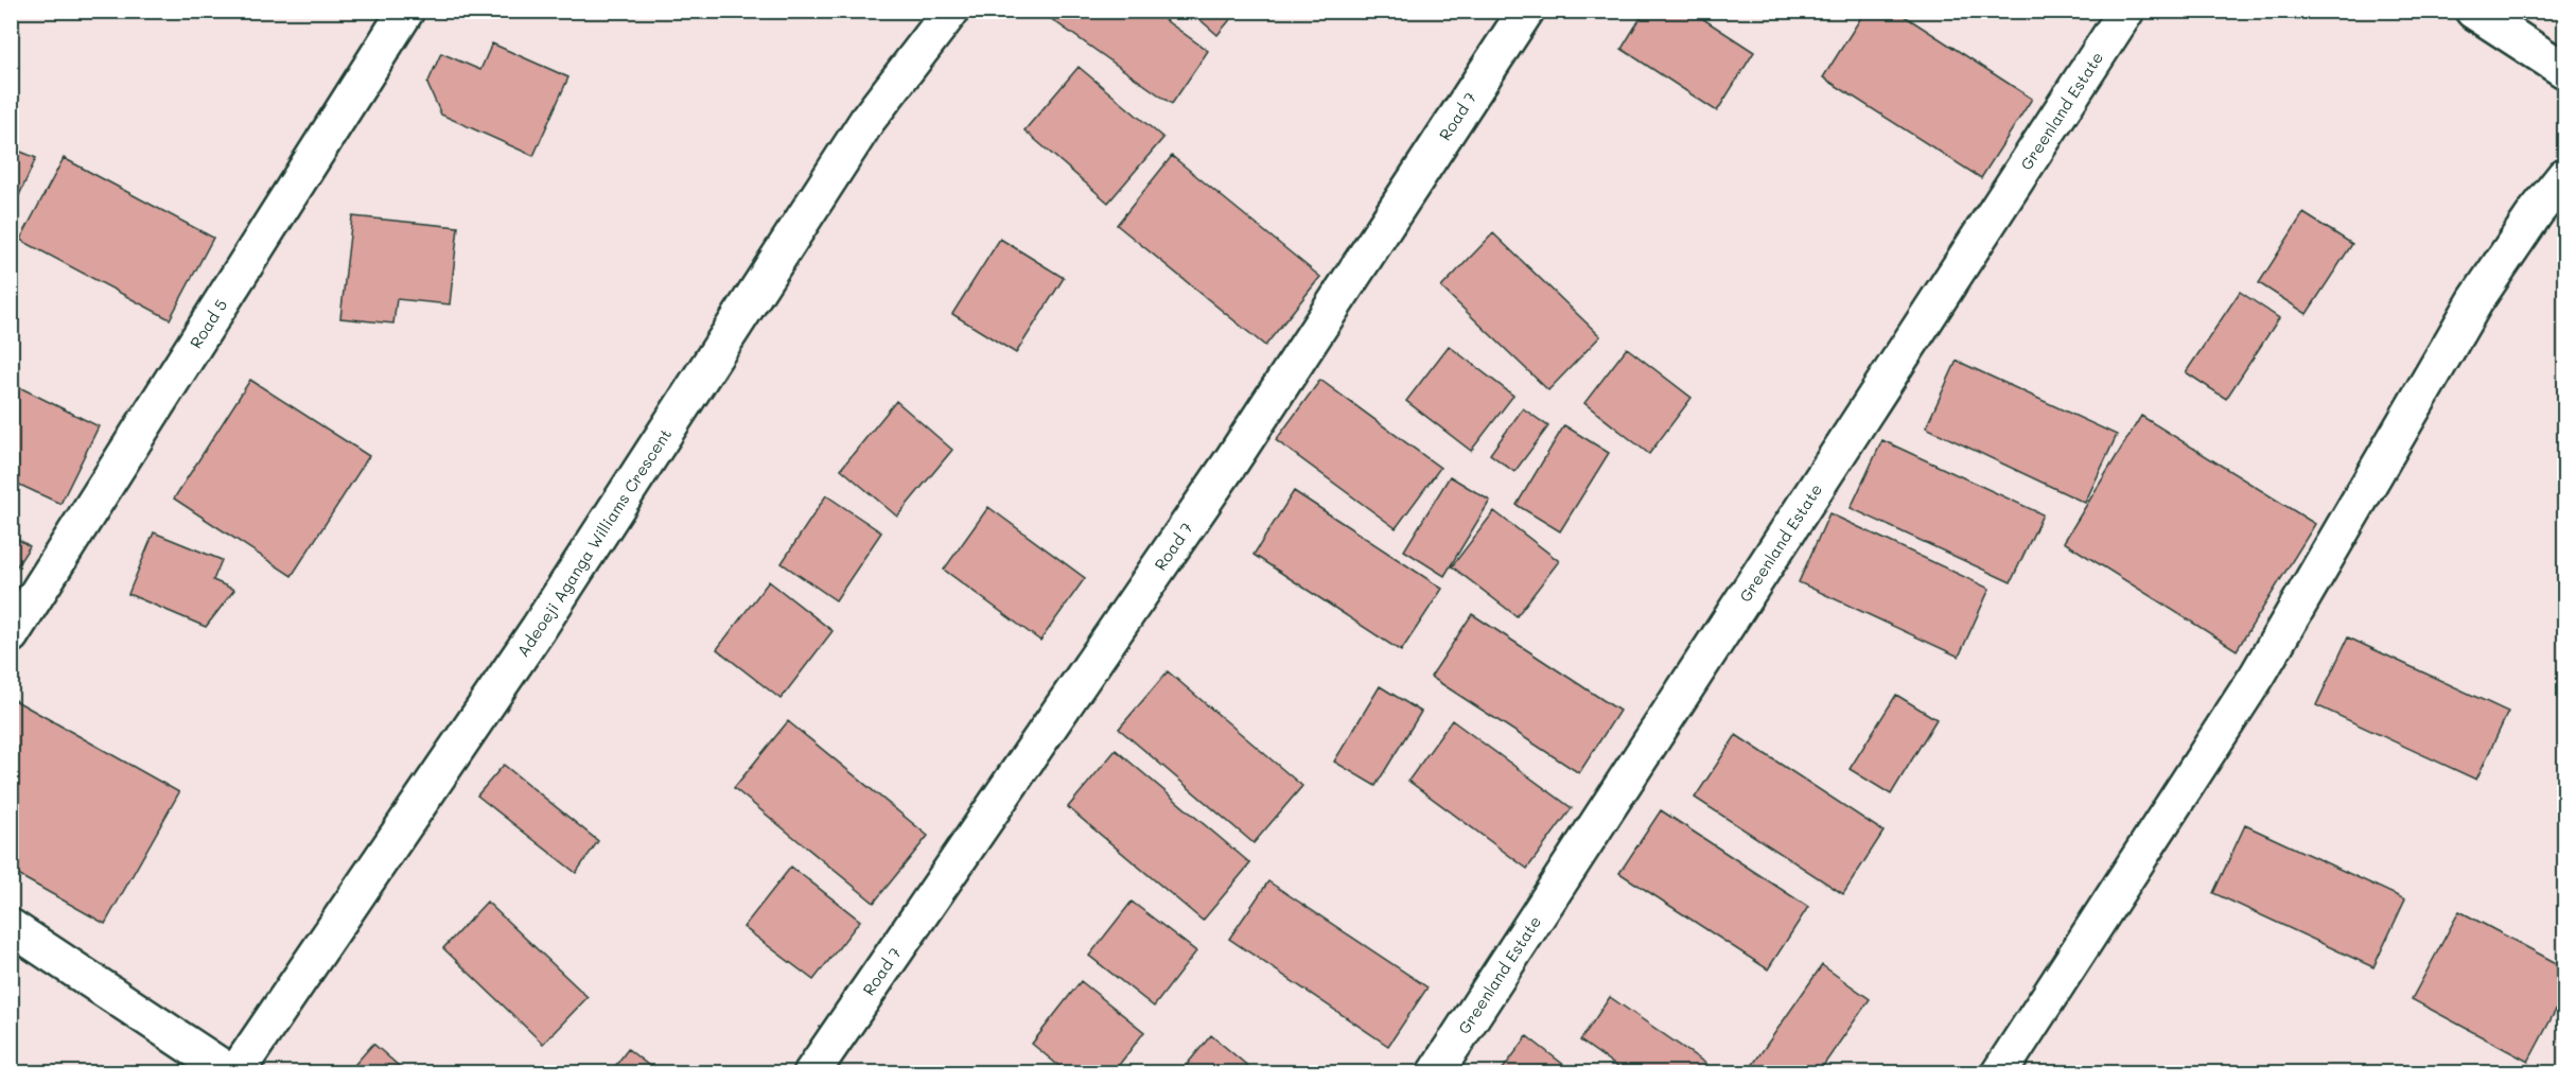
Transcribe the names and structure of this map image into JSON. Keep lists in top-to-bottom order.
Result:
{
  "streets": {
    "street": [
      "Greenland Estate",
      "Road 7",
      "Road 5",
      "Adeoeji Aganga Williams Crescent"
    ]
  }
}
